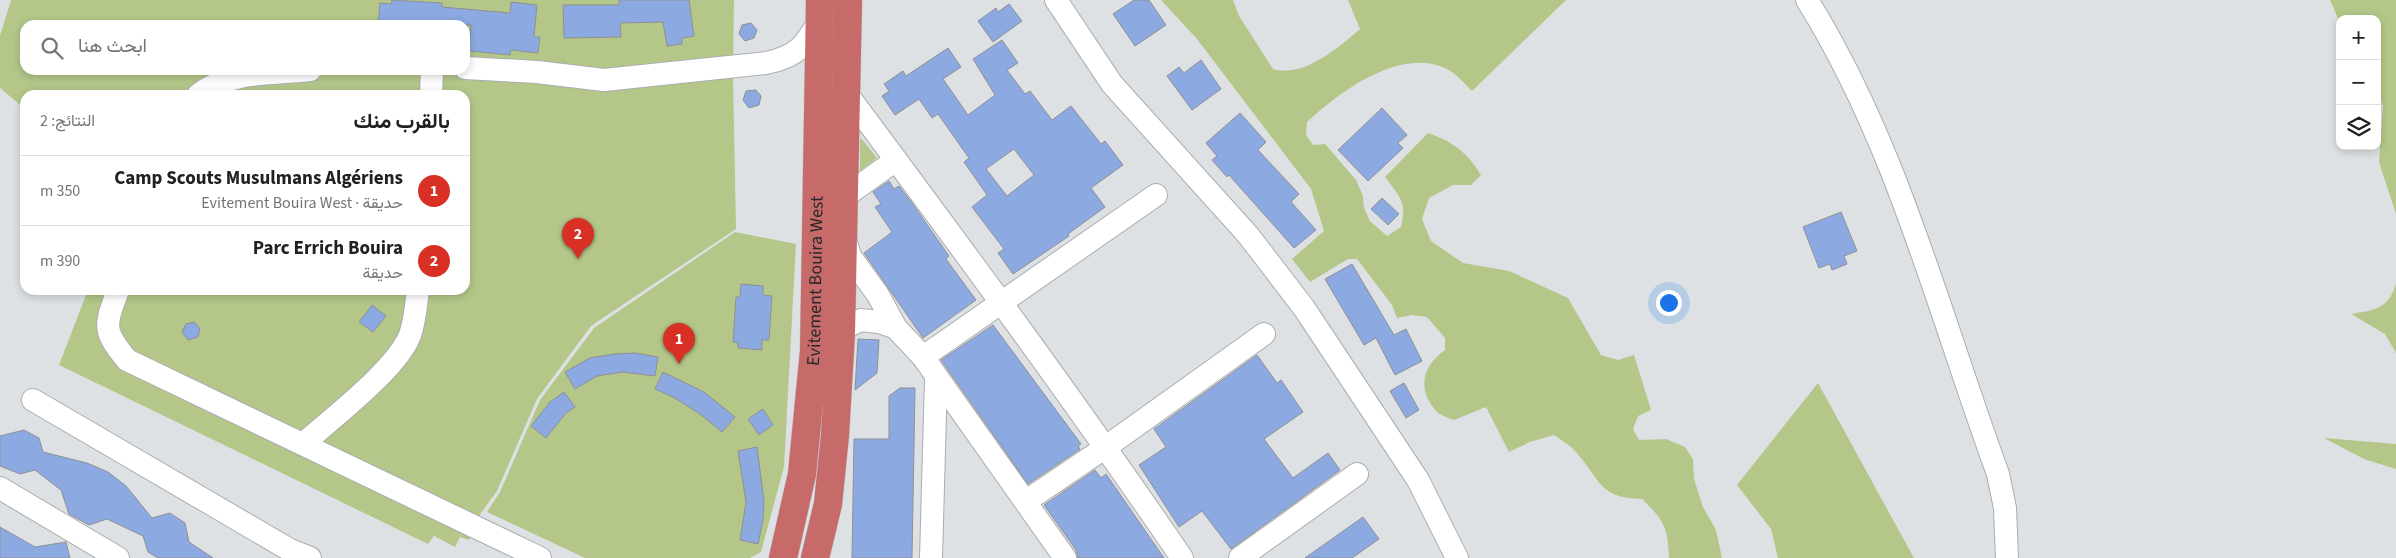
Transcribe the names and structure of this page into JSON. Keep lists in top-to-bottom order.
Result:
{
  "streets": {
    "highway": ["Evitement Bouira West"]
  },
  "page": {
    "map_buttons": ["+", "−"],
    "search": "ابحث هنا",
    "heading": ["بالقرب منك", "النتائج: 2"],
    "list": [
      {
        "mark": "1",
        "name": "Camp Scouts Musulmans Algériens",
        "note": "حديقة · Evitement Bouira West",
        "value": "350 m"
      },
      {
        "mark": "2",
        "name": "Parc Errich Bouira",
        "note": "حديقة",
        "value": "390 m"
      }
    ],
    "pins": ["2", "1"]
  }
}
